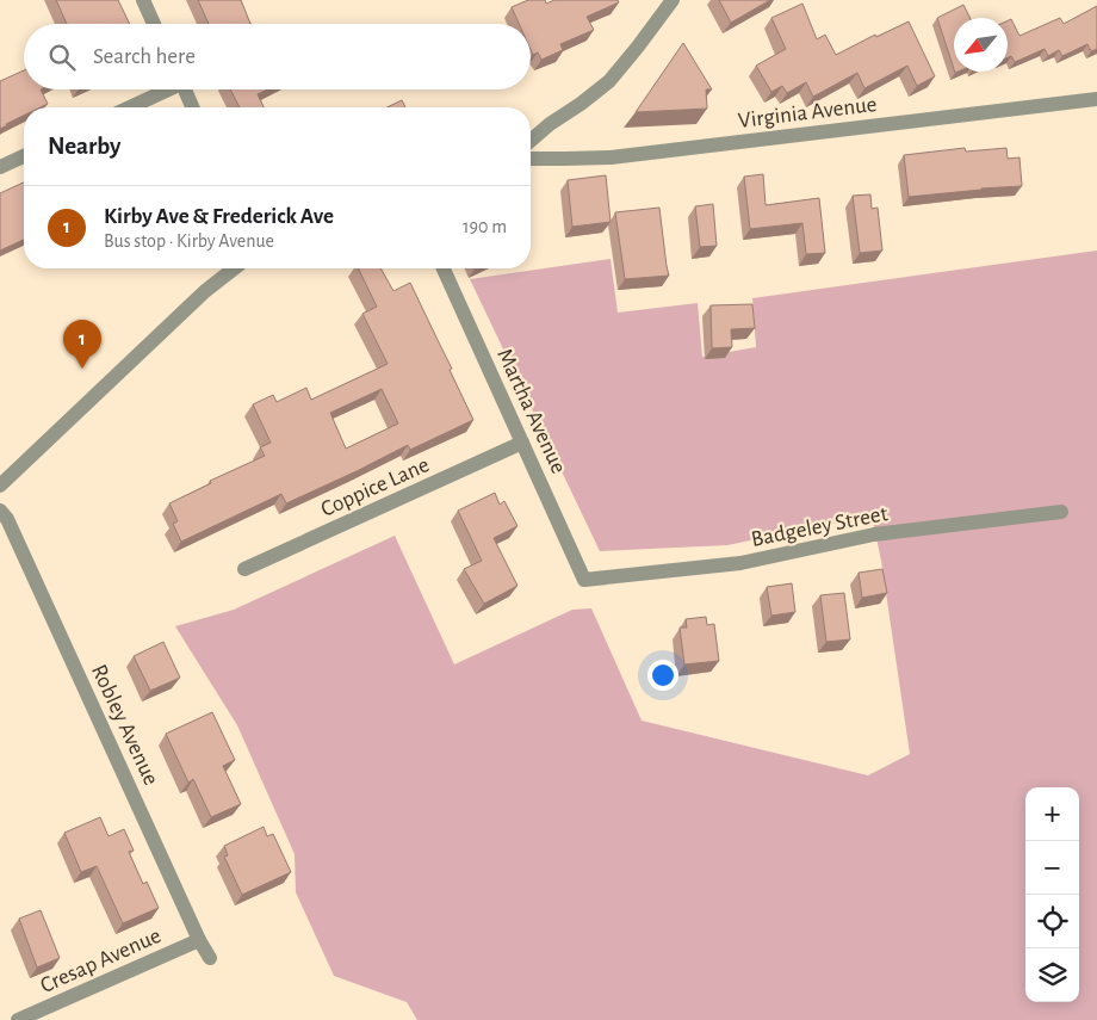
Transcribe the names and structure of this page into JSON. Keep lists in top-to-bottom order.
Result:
{
  "streets": {
    "street": [
      "Virginia Avenue",
      "Martha Avenue",
      "Coppice Lane",
      "Badgeley Street",
      "Robley Avenue",
      "Cresap Avenue"
    ]
  },
  "crossings": [
    ["Martha Avenue", "Coppice Lane"],
    ["Martha Avenue", "Badgeley Street"],
    ["Robley Avenue", "Cresap Avenue"]
  ],
  "north": "bottom left",
  "page": {
    "search": "Search here",
    "heading": "Nearby",
    "list": [
      {
        "mark": "1",
        "name": "Kirby Ave & Frederick Ave",
        "note": "Bus stop · Kirby Avenue",
        "value": "190 m"
      }
    ],
    "pins": "1",
    "map_buttons": ["+", "−"]
  }
}
